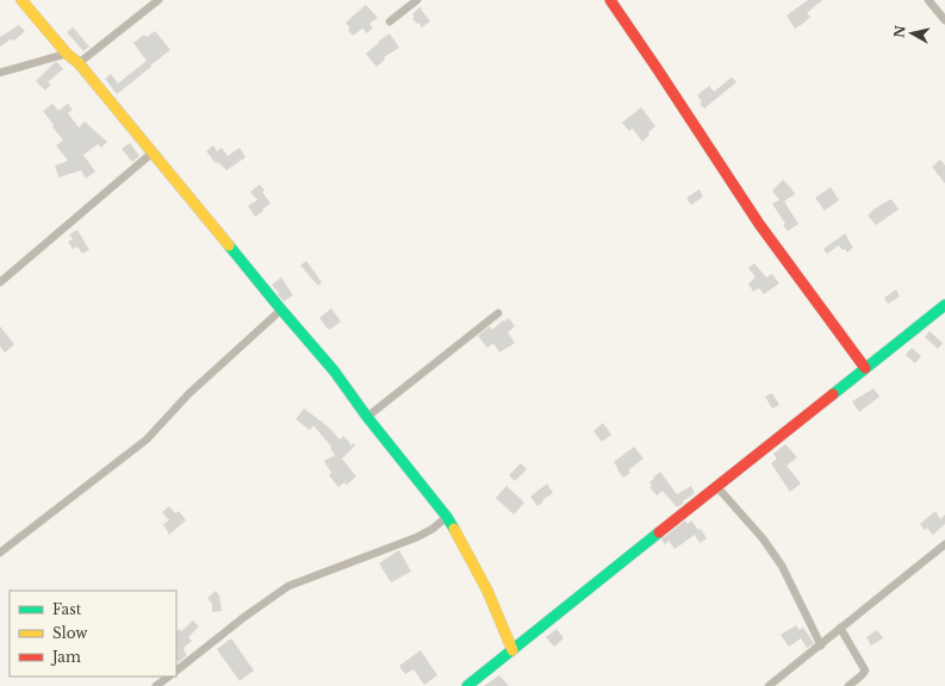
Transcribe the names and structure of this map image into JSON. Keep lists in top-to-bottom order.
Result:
{
  "legend": ["Fast", "Slow", "Jam"],
  "north": "left"
}
